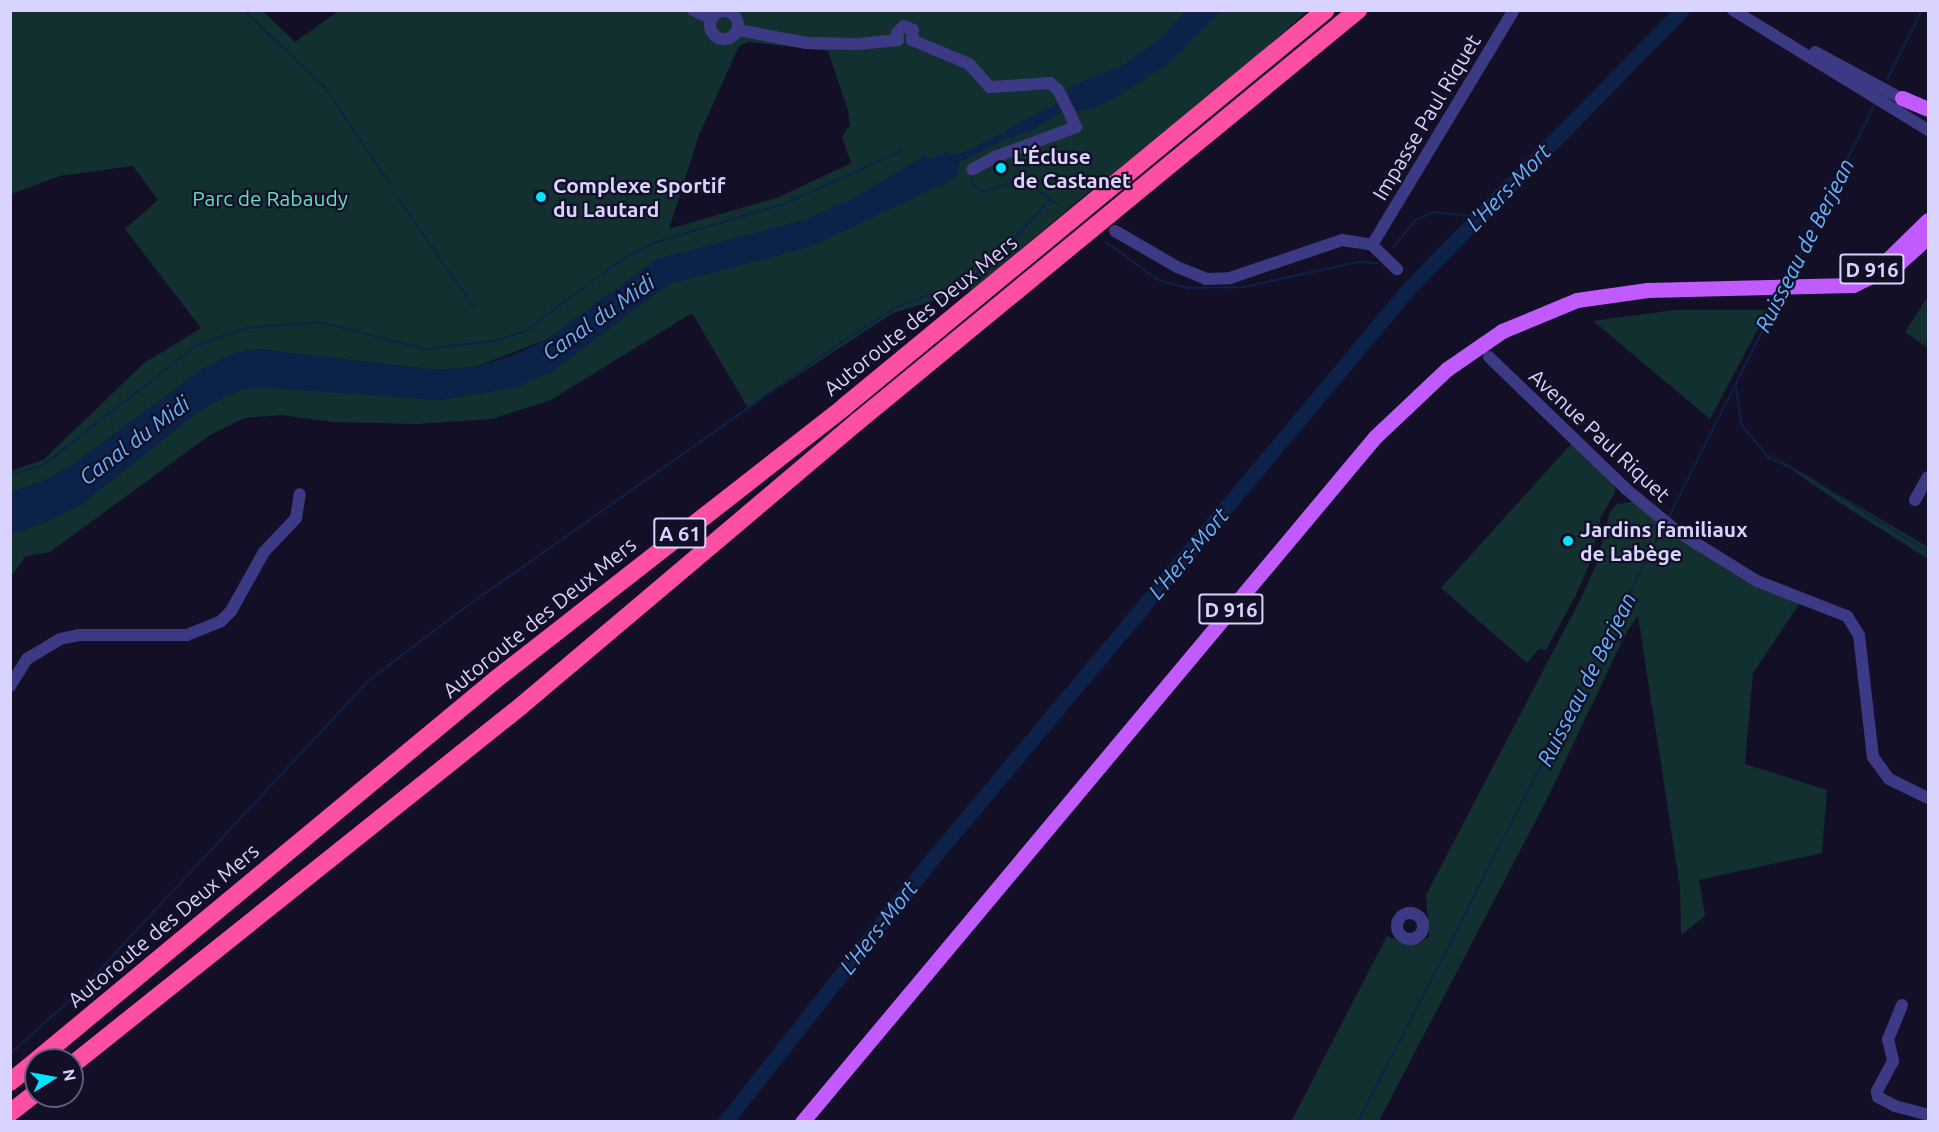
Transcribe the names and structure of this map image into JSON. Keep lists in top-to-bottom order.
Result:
{
  "streets": {
    "highway": ["Autoroute des Deux Mers", "A 61"],
    "main road": ["D 916"],
    "street": ["Impasse Paul Riquet", "Avenue Paul Riquet"]
  },
  "water": ["L'Hers-Mort", "Ruisseau de Berjean", "Canal du Midi"],
  "parks": ["Parc de Rabaudy"],
  "places": ["L'Écluse de Castanet", "Complexe Sportif du Lautard", "Jardins familiaux de Labège"],
  "north": "right"
}
